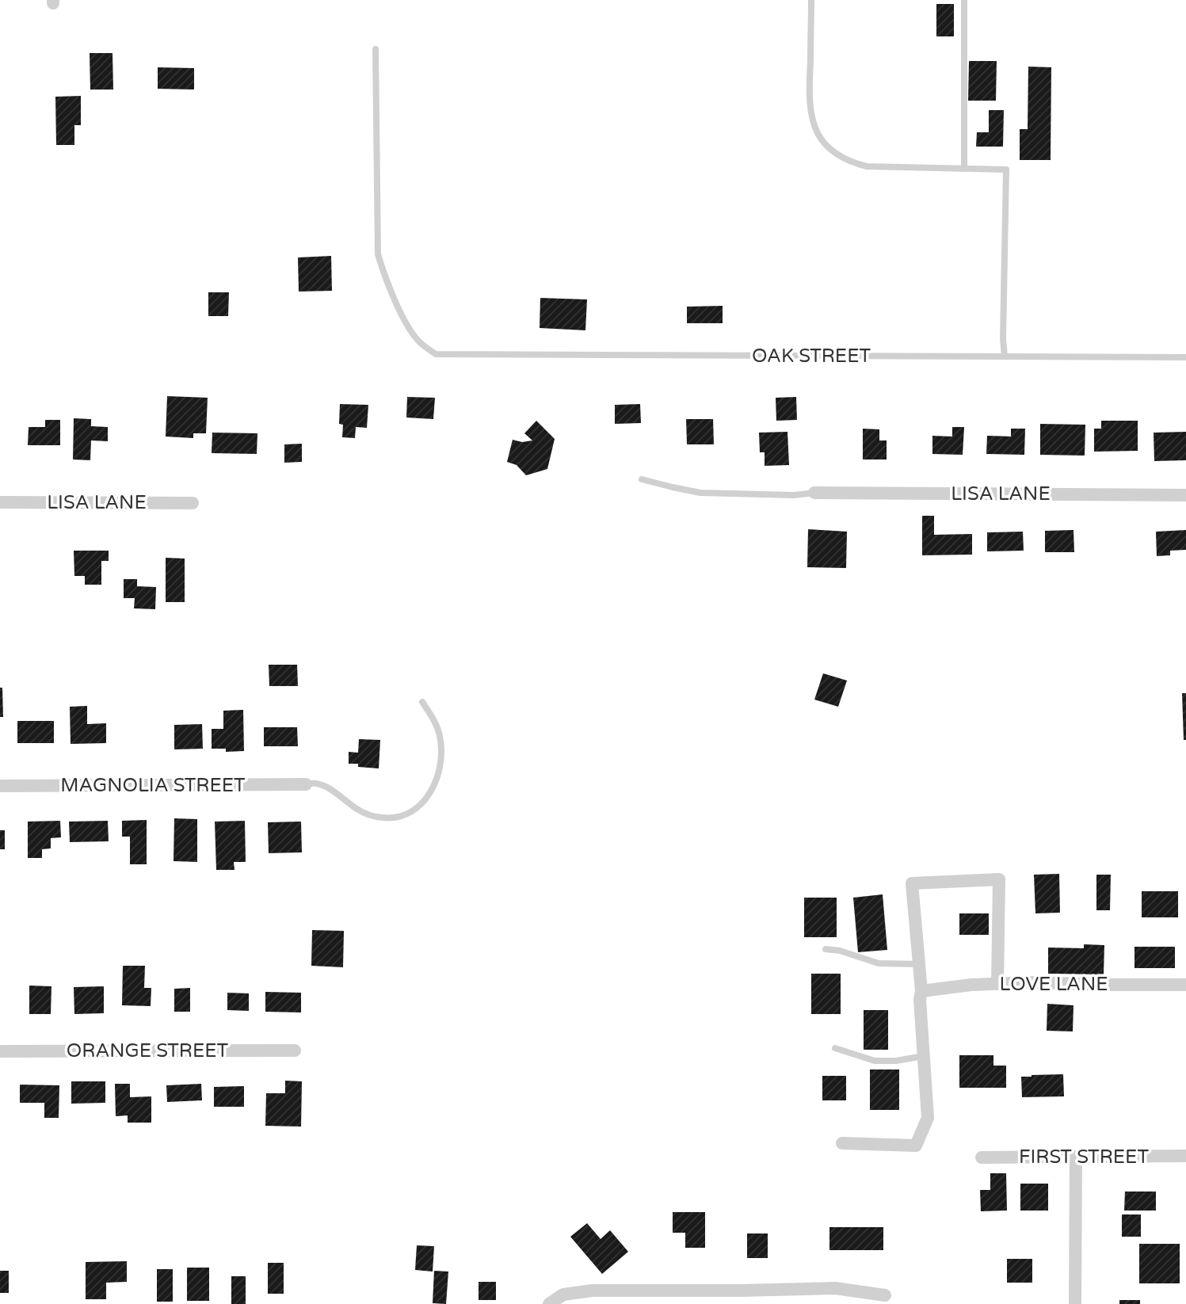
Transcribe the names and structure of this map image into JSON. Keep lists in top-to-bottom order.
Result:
{
  "streets": {
    "street": [
      "LISA LANE",
      "MAGNOLIA STREET",
      "LOVE LANE",
      "ORANGE STREET",
      "FIRST STREET"
    ],
    "lane": ["OAK STREET"]
  }
}
